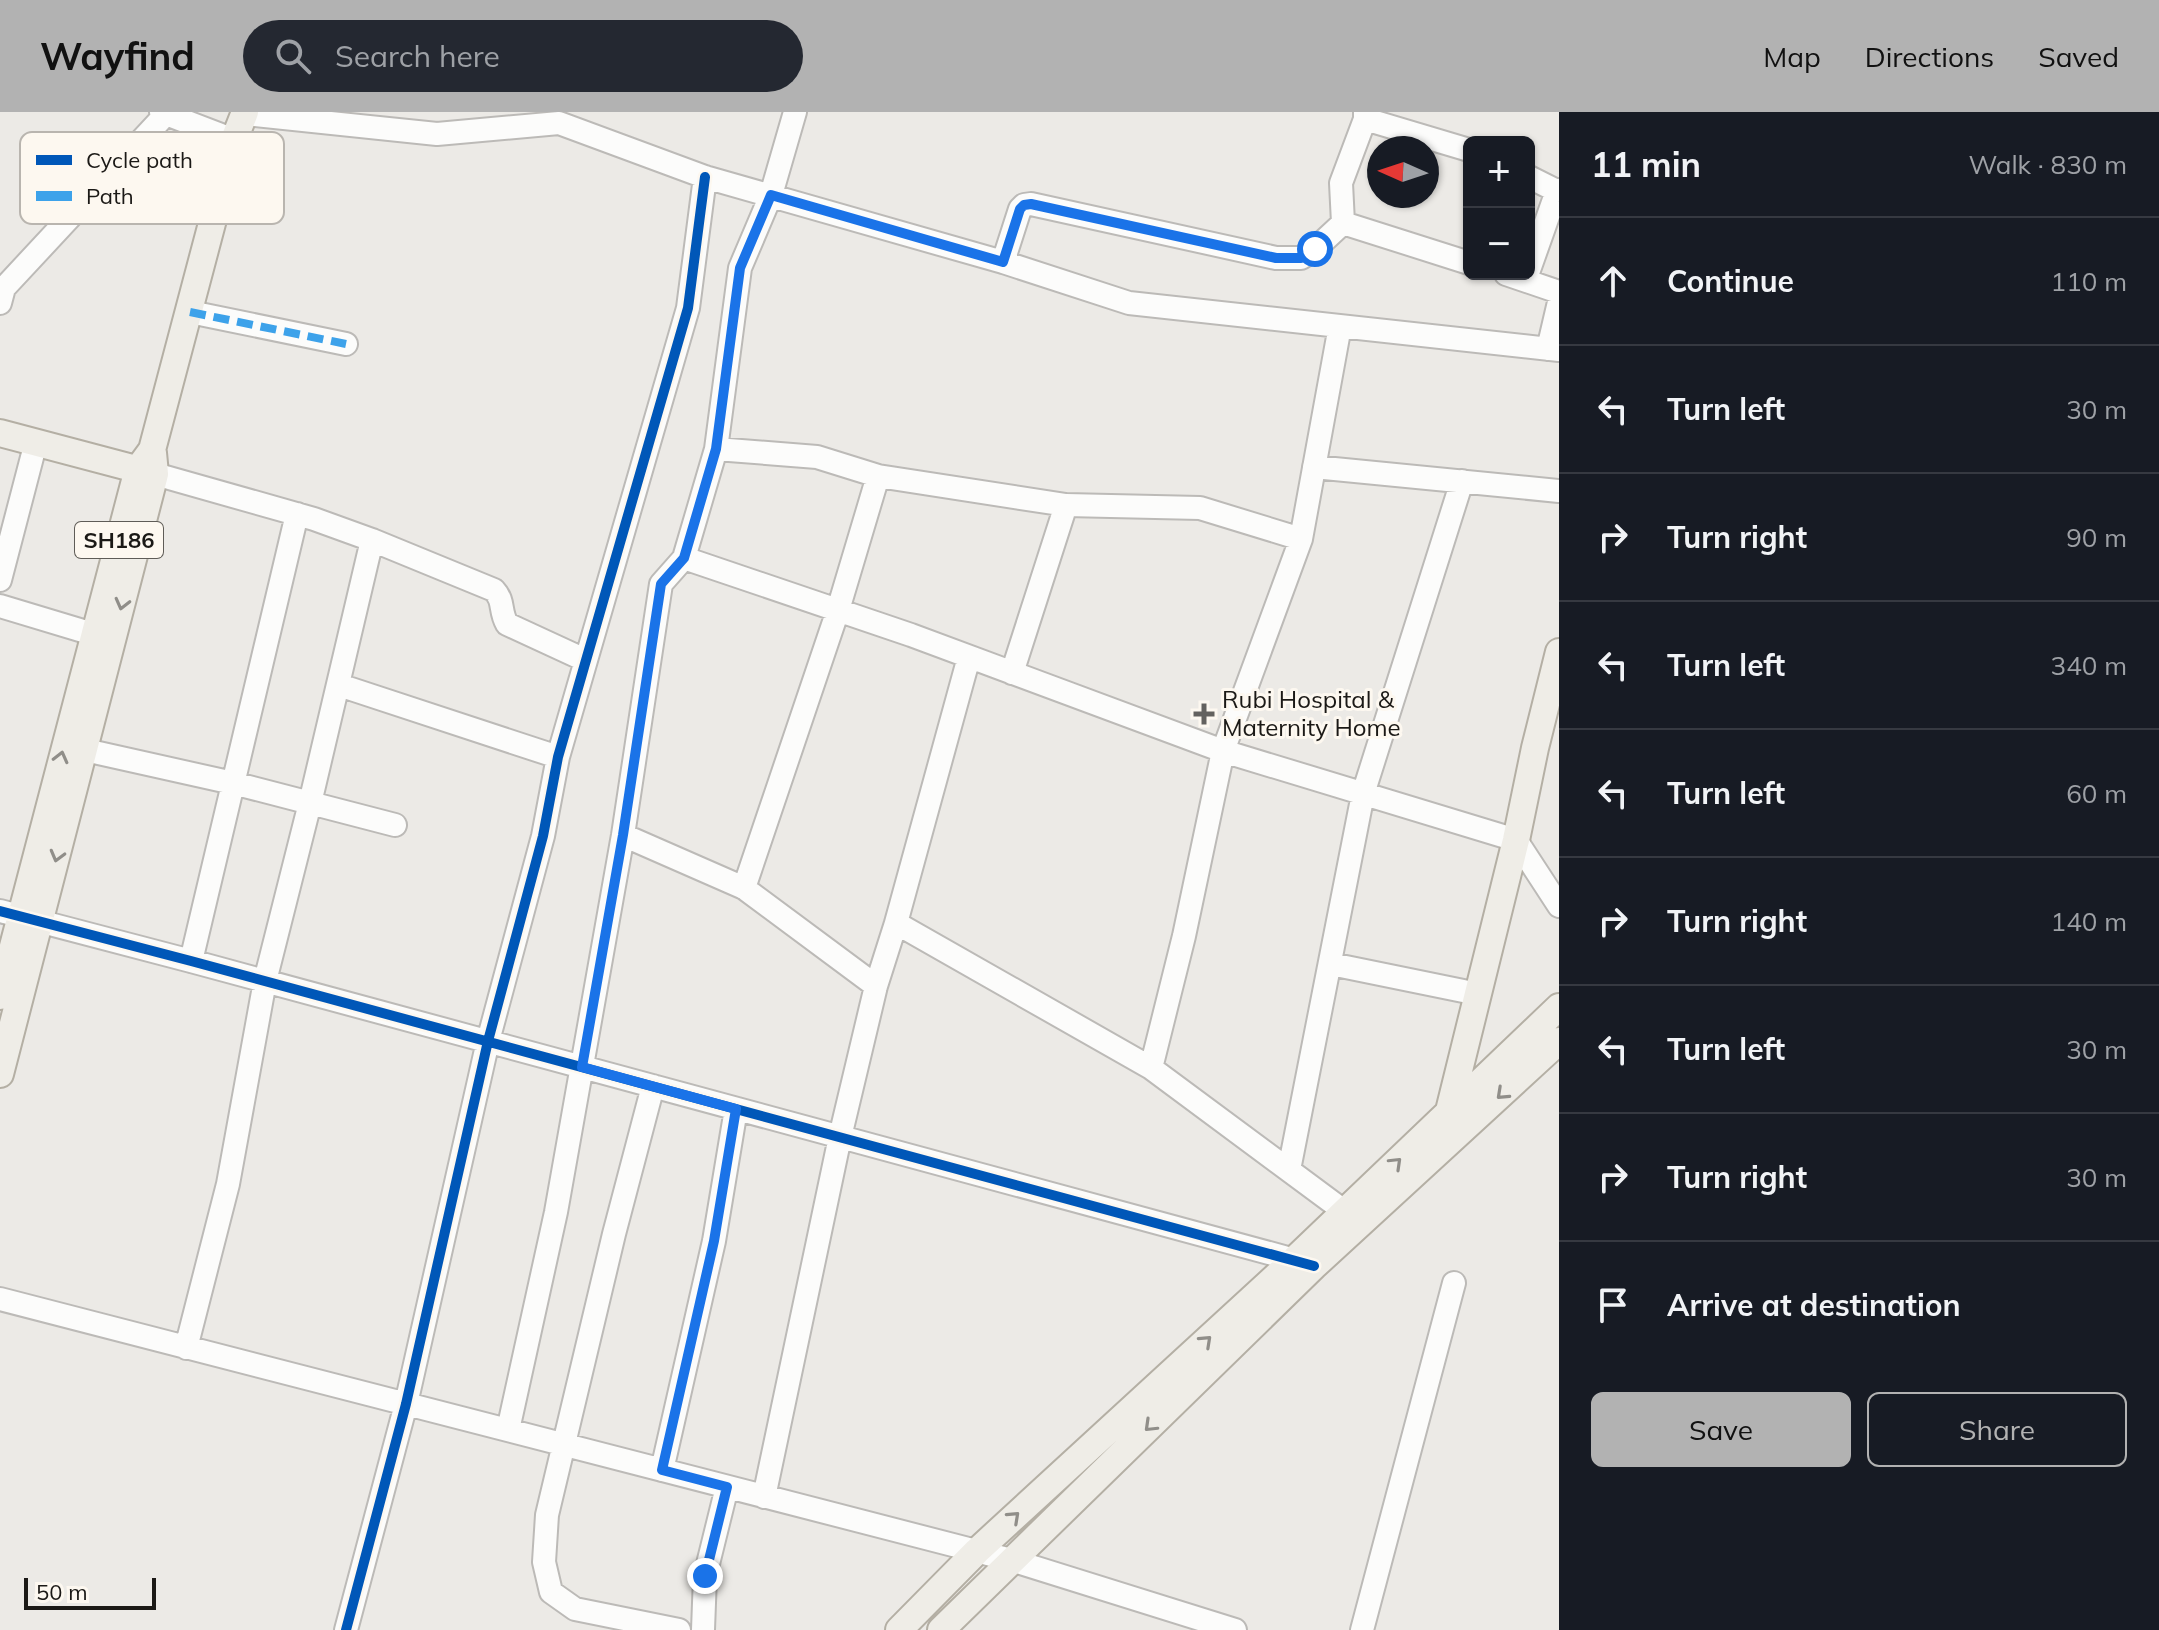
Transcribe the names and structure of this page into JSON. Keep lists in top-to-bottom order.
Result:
{
  "streets": {
    "main road": ["SH186"]
  },
  "places": {
    "health": ["Rubi Hospital & Maternity Home"]
  },
  "legend": ["Cycle path", "Path"],
  "scale_bar": "50 m",
  "north": "left",
  "page": {
    "header": "Wayfind",
    "search": "Search here",
    "nav": ["Map", "Directions", "Saved"],
    "heading": ["11 min", "Walk · 830 m"],
    "map_buttons": ["+", "−"],
    "list": [
      ["Continue", "110 m"],
      ["Turn left", "30 m"],
      ["Turn right", "90 m"],
      ["Turn left", "340 m"],
      ["Turn left", "60 m"],
      ["Turn right", "140 m"],
      ["Turn left", "30 m"],
      ["Turn right", "30 m"],
      "Arrive at destination"
    ],
    "buttons": ["Save", "Share"],
    "scale": "50 m"
  }
}
